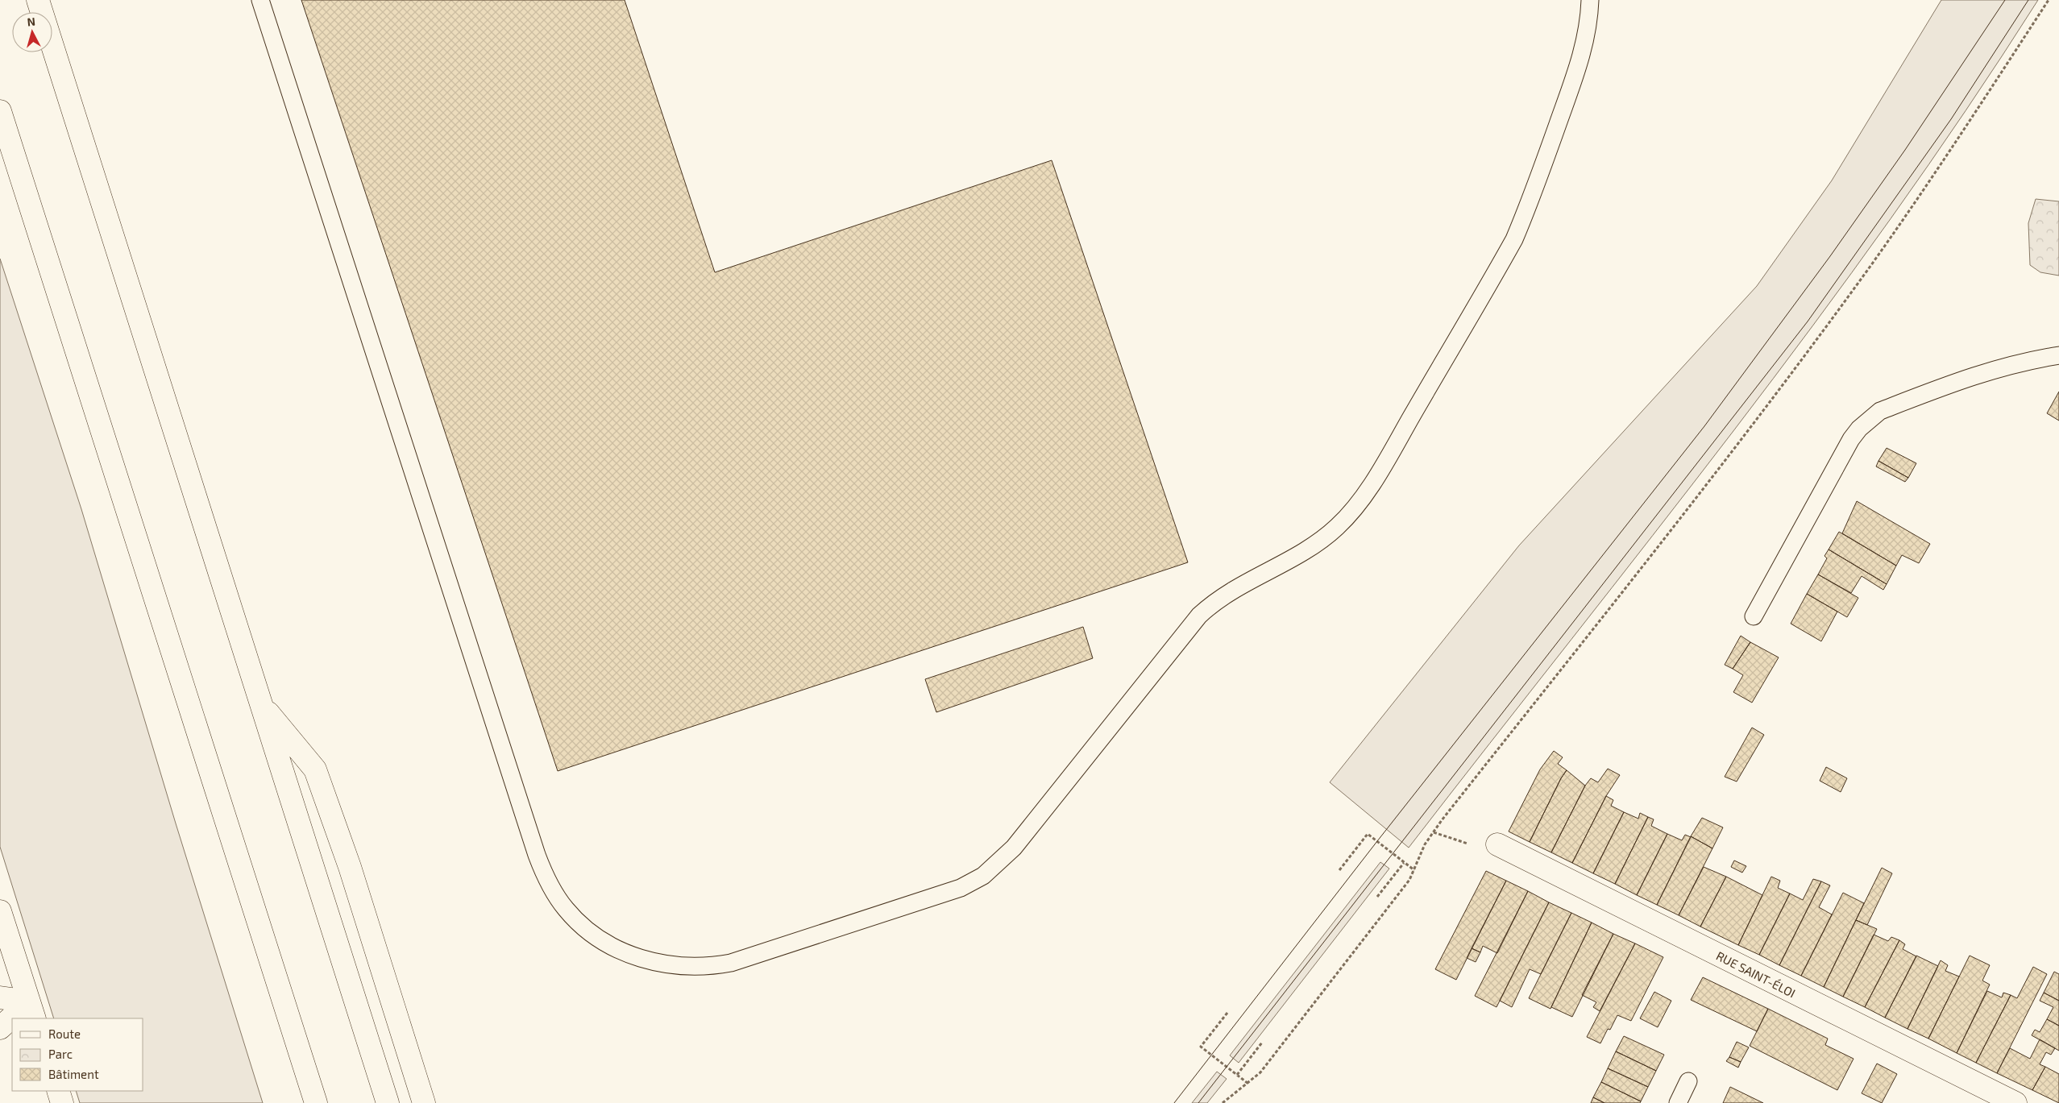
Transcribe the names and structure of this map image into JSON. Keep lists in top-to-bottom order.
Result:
{
  "streets": {
    "main road": ["RUE SAINT-ÉLOI"]
  },
  "legend": ["Route", "Parc", "Bâtiment"],
  "north": "top"
}
